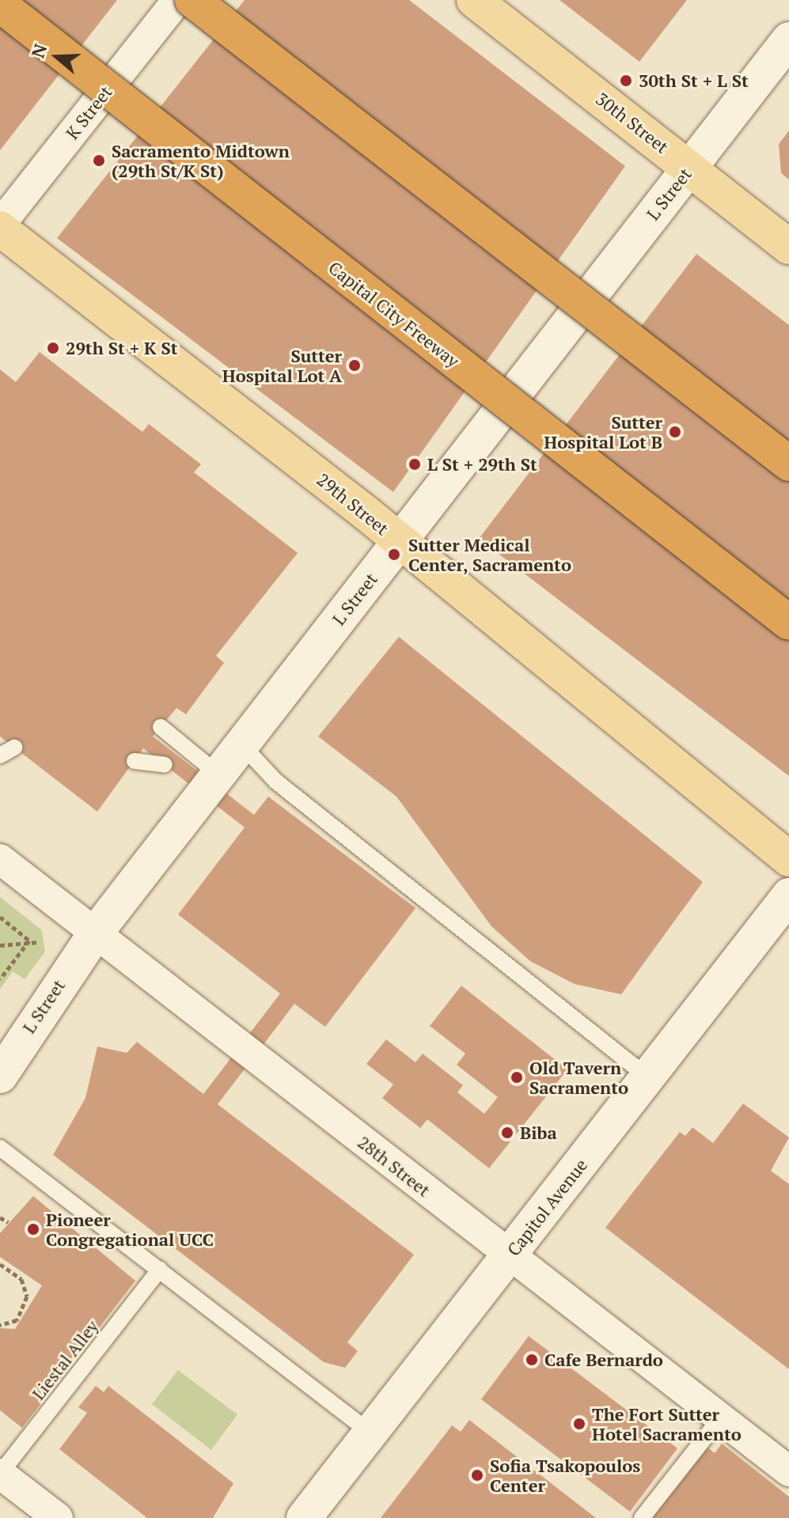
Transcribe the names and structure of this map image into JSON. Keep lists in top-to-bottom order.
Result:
{
  "streets": {
    "highway": ["Capital City Freeway"],
    "main road": [
      "30th Street",
      "L Street",
      "29th Street",
      "Capitol Avenue"
    ],
    "street": ["K Street", "28th Street"],
    "lane": ["Liestal Alley"]
  },
  "crossings": [
    ["K Street", "29th Street"],
    ["30th Street", "L Street"],
    ["L Street", "29th Street"],
    ["L Street", "28th Street"],
    ["28th Street", "Capitol Avenue"]
  ],
  "places": [
    "30th St + L St",
    "Sacramento Midtown (29th St/K St)",
    "29th St + K St",
    "Sutter Hospital Lot A",
    "Sutter Hospital Lot B",
    "L St + 29th St",
    "Sutter Medical Center, Sacramento",
    "Old Tavern Sacramento",
    "Biba",
    "Pioneer Congregational UCC",
    "Cafe Bernardo",
    "The Fort Sutter Hotel Sacramento",
    "Sofia Tsakopoulos Center"
  ],
  "north": "left"
}
